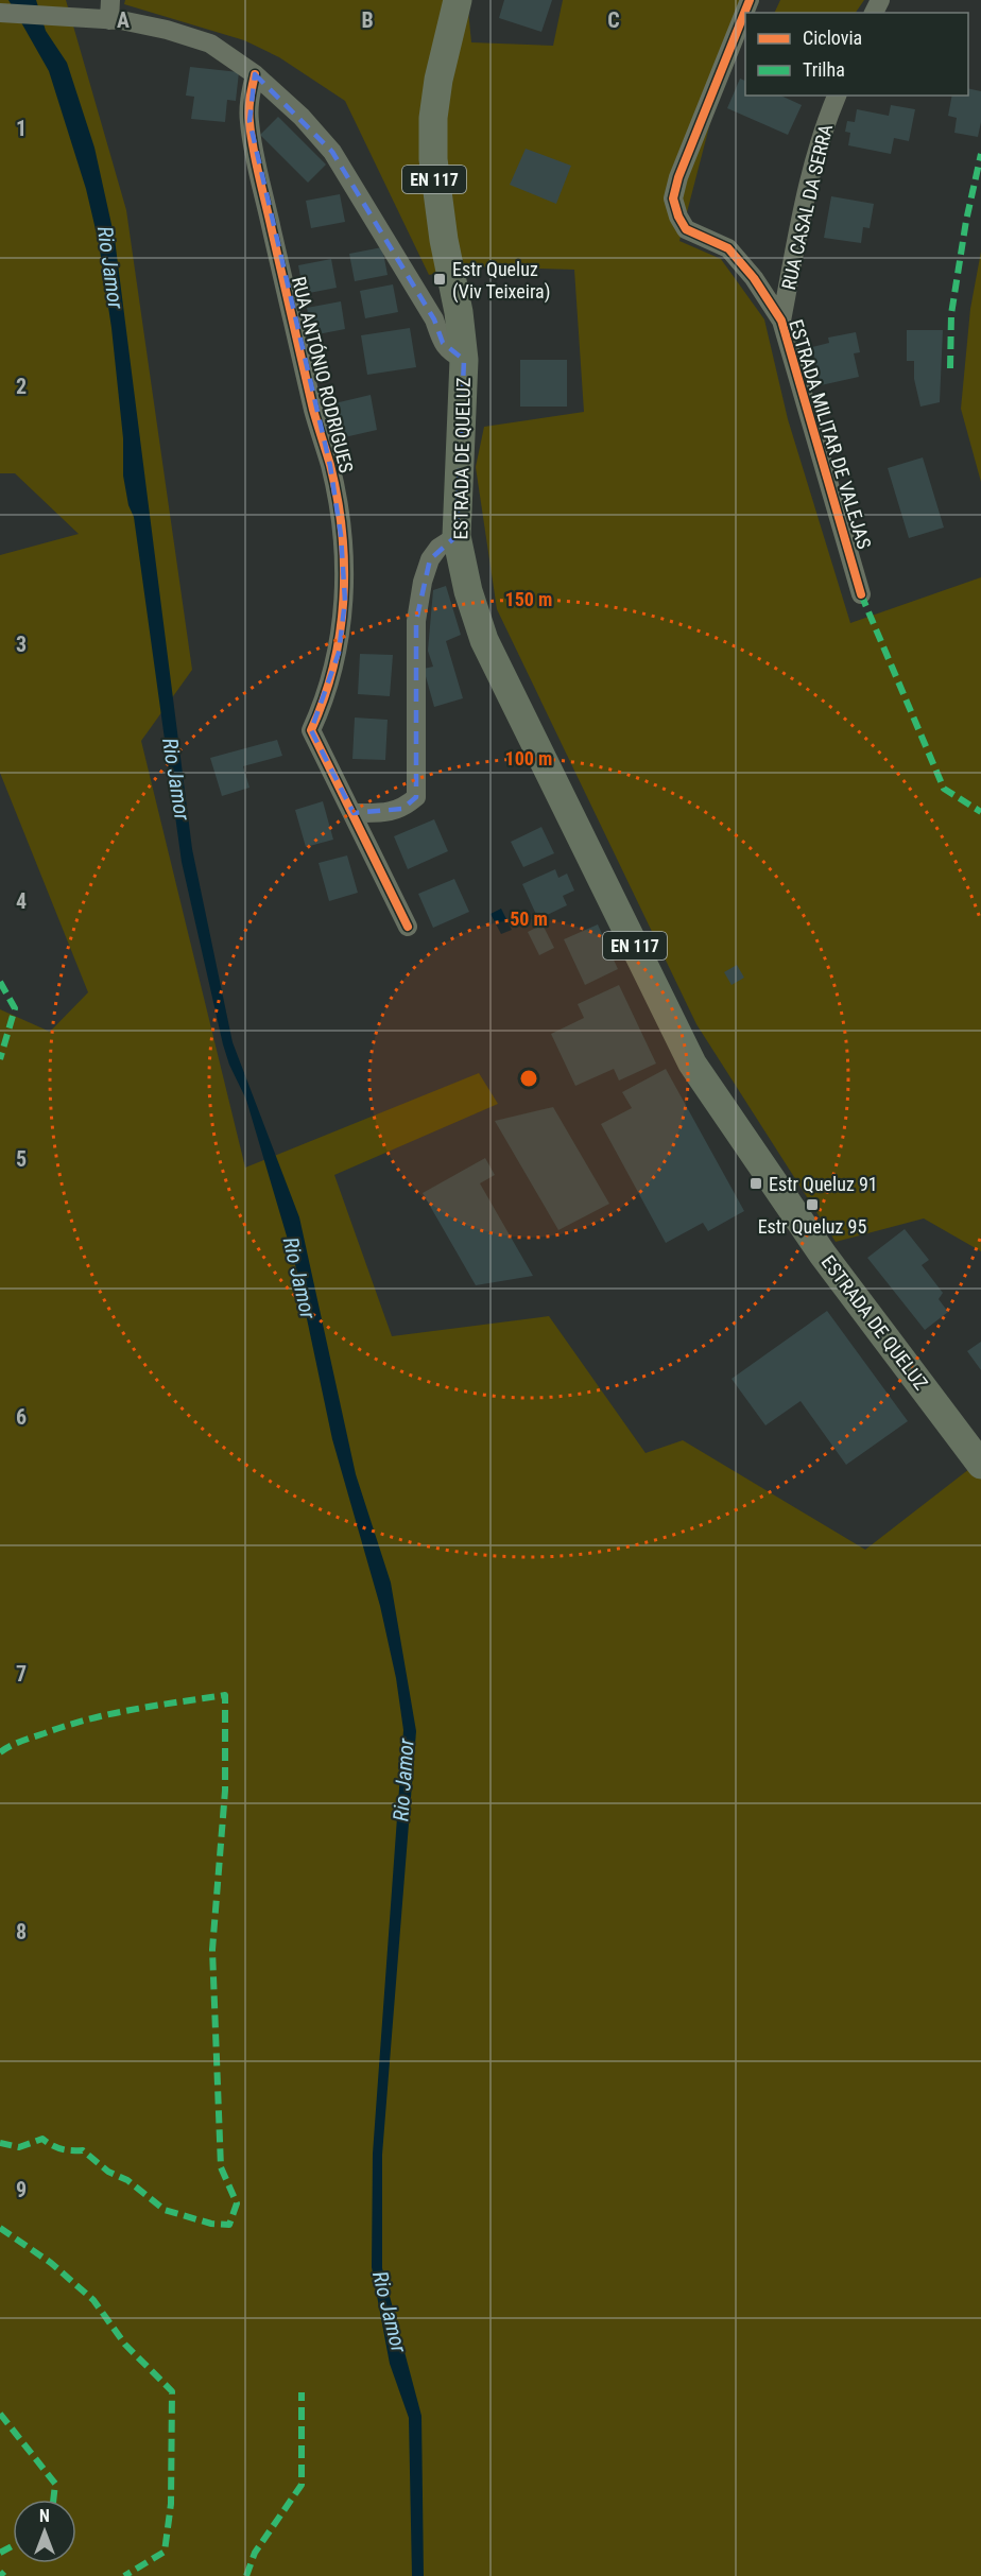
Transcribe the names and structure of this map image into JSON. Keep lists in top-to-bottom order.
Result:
{
  "streets": {
    "main road": ["EN 117", "ESTRADA DE QUELUZ"],
    "street": ["RUA CASAL DA SERRA", "RUA ANTÓNIO RODRIGUES", "ESTRADA MILITAR DE VALEJAS"]
  },
  "crossings": [
    ["RUA CASAL DA SERRA", "ESTRADA MILITAR DE VALEJAS"]
  ],
  "water": ["Rio Jamor"],
  "places": {
    "transit": ["Estr Queluz (Viv Teixeira)", "Estr Queluz 91", "Estr Queluz 95"]
  },
  "legend": ["Ciclovia", "Trilha"],
  "north": "top",
  "grid": {
    "columns": ["A", "B", "C"],
    "rows": [
      "1",
      "2",
      "3",
      "4",
      "5",
      "6",
      "7",
      "8",
      "9"
    ]
  },
  "rings": ["150 m", "100 m", "50 m"]
}
